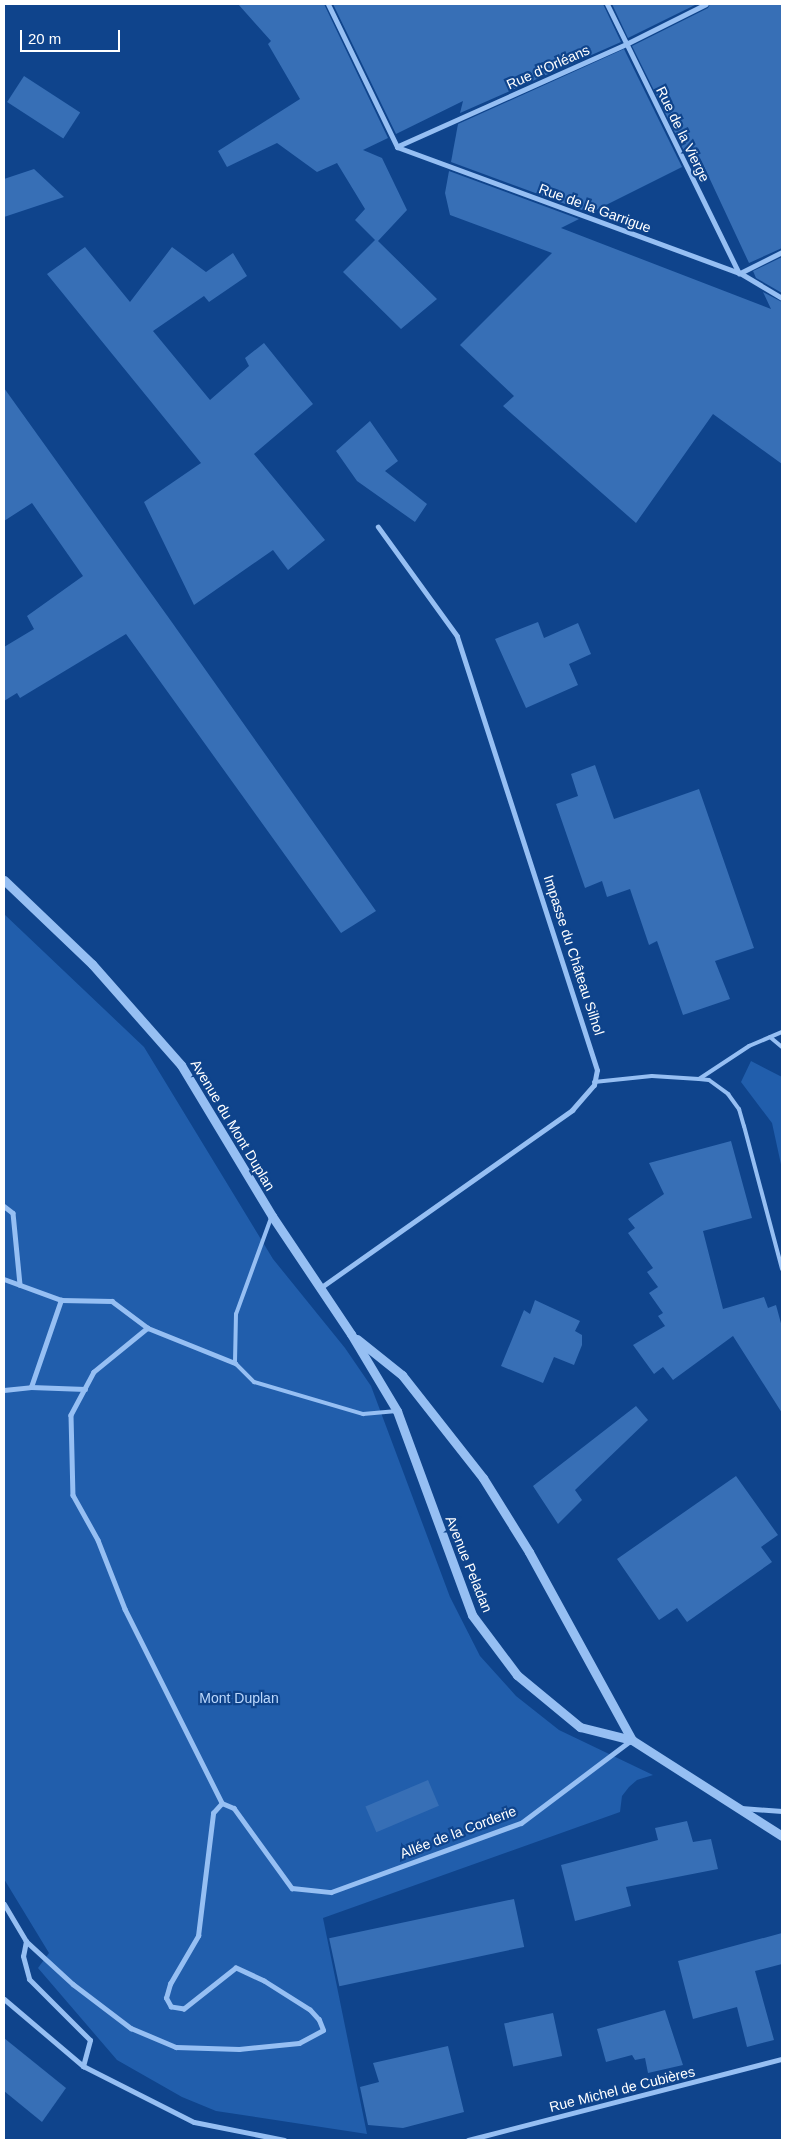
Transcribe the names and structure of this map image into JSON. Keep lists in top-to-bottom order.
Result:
{
  "streets": {
    "street": [
      "Rue d'Orléans",
      "Rue de la Vierge",
      "Rue de la Garrigue",
      "Impasse du Château Silhol",
      "Avenue du Mont Duplan",
      "Avenue Peladan",
      "Allée de la Corderie",
      "Rue Michel de Cubières"
    ]
  },
  "crossings": [
    ["Rue d'Orléans", "Rue de la Vierge"],
    ["Rue d'Orléans", "Rue de la Garrigue"],
    ["Rue de la Vierge", "Rue de la Garrigue"],
    ["Avenue du Mont Duplan", "Avenue Peladan"],
    ["Avenue Peladan", "Allée de la Corderie"]
  ],
  "parks": ["Mont Duplan"],
  "scale_bar": "20 m"
}
